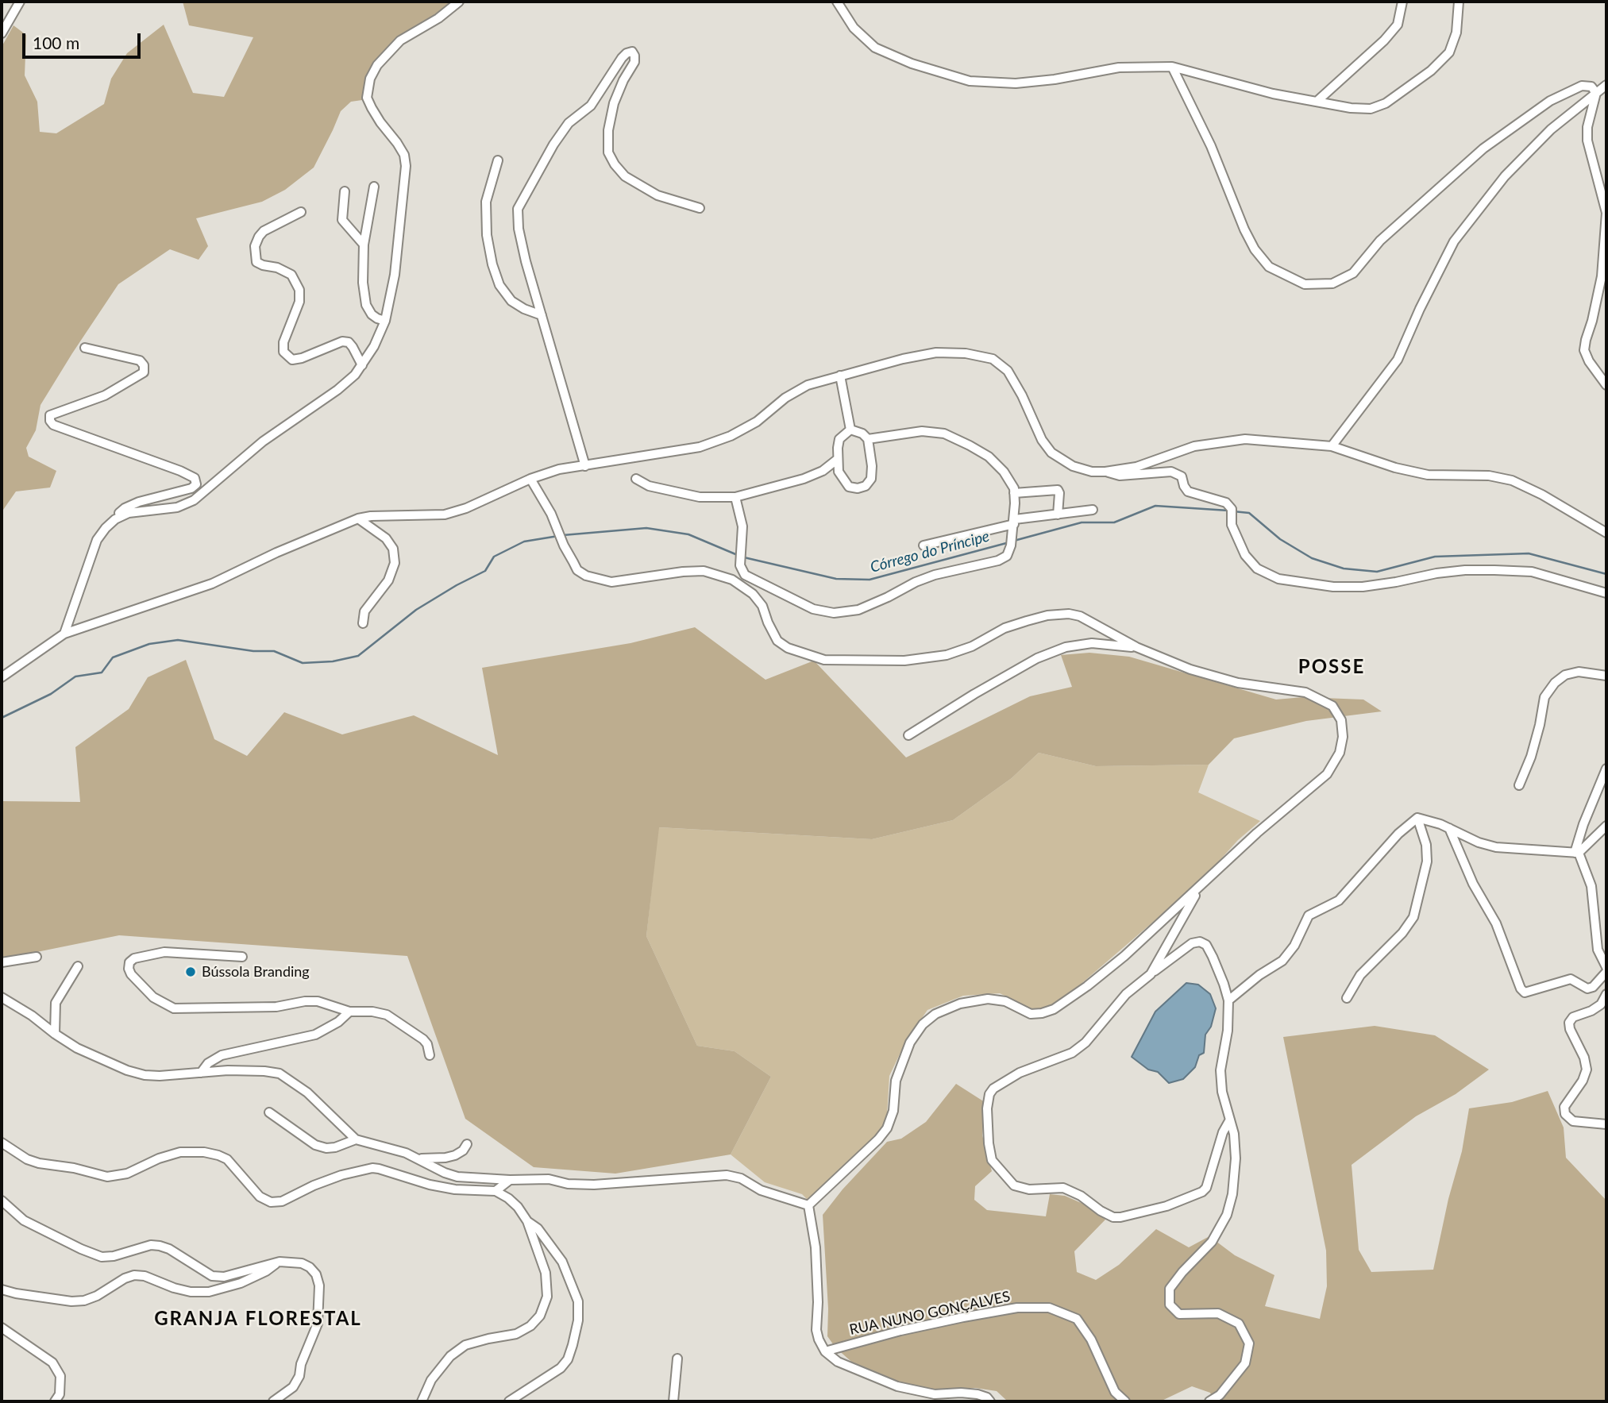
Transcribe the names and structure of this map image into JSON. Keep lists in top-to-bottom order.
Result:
{
  "streets": {
    "street": ["RUA NUNO GONÇALVES"]
  },
  "districts": ["POSSE", "GRANJA FLORESTAL"],
  "water": ["Córrego do Príncipe"],
  "places": ["Bússola Branding"],
  "scale_bar": "100 m"
}
